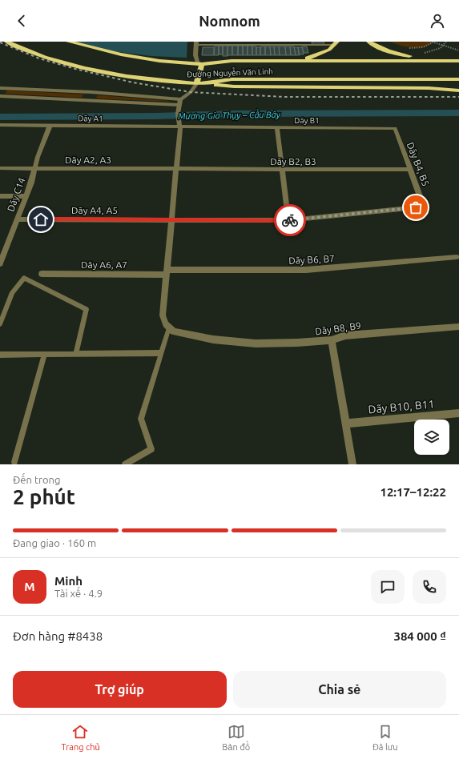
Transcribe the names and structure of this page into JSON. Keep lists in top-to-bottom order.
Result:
{
  "streets": {
    "highway": ["Đường Nguyễn Văn Linh"],
    "street": [
      "Dãy A1",
      "Dãy B1",
      "Dãy A2, A3",
      "Dãy B2, B3",
      "Dãy B4, B5",
      "Dãy C14",
      "Dãy A4, A5",
      "Dãy B6, B7",
      "Dãy A6, A7",
      "Dãy B8, B9",
      "Dãy B10, B11"
    ]
  },
  "crossings": [
    ["Dãy A1", "Dãy B1"],
    ["Dãy A1", "Dãy C14"],
    ["Dãy B1", "Dãy B4, B5"],
    ["Dãy A2, A3", "Dãy B2, B3"],
    ["Dãy A2, A3", "Dãy C14"],
    ["Dãy B2, B3", "Dãy B4, B5"],
    ["Dãy B4, B5", "Dãy A4, A5"],
    ["Dãy C14", "Dãy A4, A5"],
    ["Dãy B6, B7", "Dãy A6, A7"]
  ],
  "water": ["Mương Gia Thụy – Cầu Bây"],
  "page": {
    "header": "Nomnom",
    "heading": ["2 phút", "Đến trong", "12:17–12:22"],
    "panel": [
      "Minh",
      "Tài xế · 4.9",
      "Đơn hàng #8438",
      "384 000 ₫"
    ],
    "bar": "Đang giao · 160 m",
    "round": "M",
    "buttons": ["Trợ giúp", "Chia sẻ"],
    "tabs": ["Trang chủ", "Bản đồ", "Đã lưu"]
  }
}
